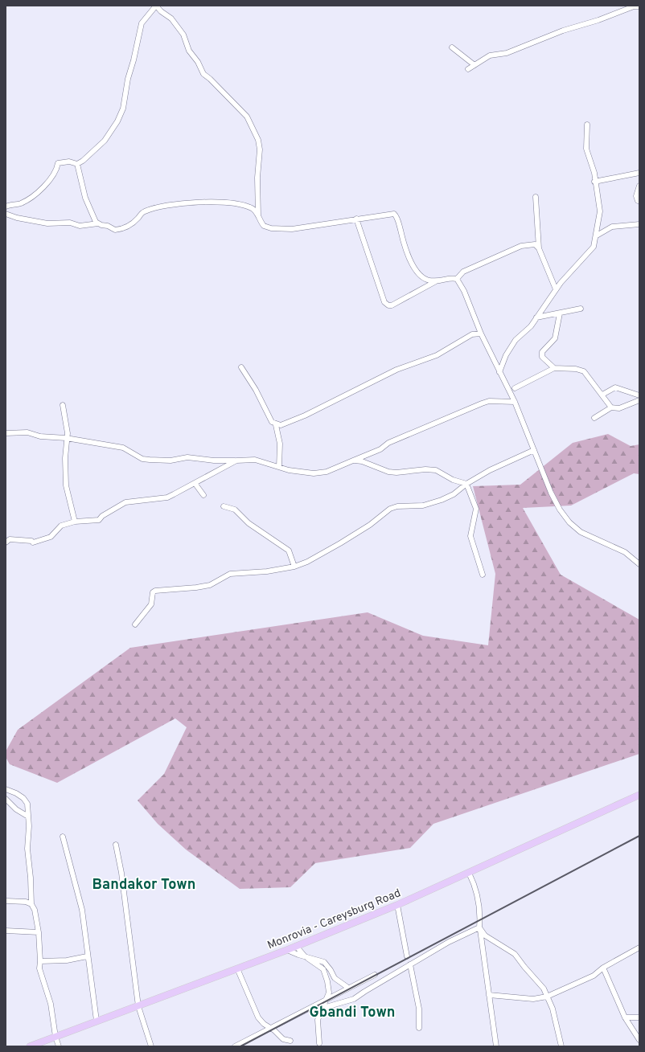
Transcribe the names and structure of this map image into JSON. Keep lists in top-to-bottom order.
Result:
{
  "streets": {
    "main road": ["Monrovia - Careysburg Road"]
  },
  "districts": ["Bandakor Town", "Gbandi Town"]
}
